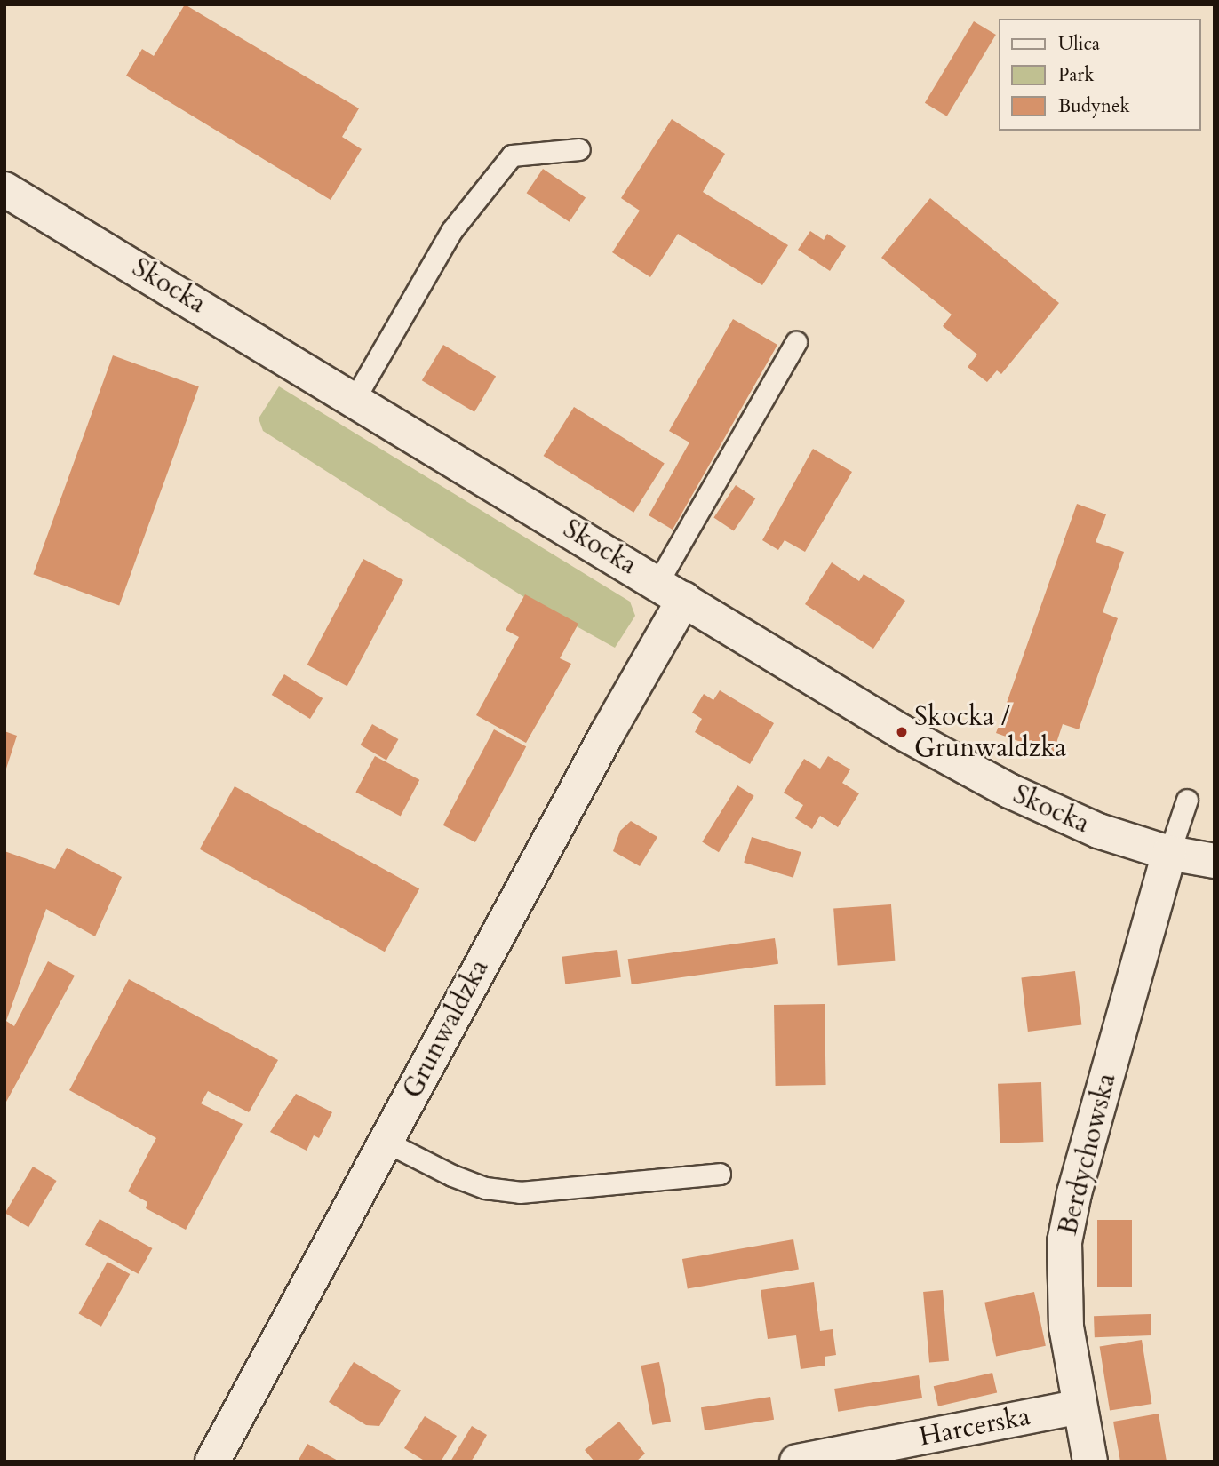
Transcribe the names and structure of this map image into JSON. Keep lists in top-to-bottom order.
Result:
{
  "streets": {
    "street": [
      "Skocka",
      "Grunwaldzka",
      "Berdychowska",
      "Harcerska"
    ]
  },
  "crossings": [
    ["Skocka", "Grunwaldzka"],
    ["Skocka", "Berdychowska"],
    ["Berdychowska", "Harcerska"]
  ],
  "places": ["Skocka / Grunwaldzka"],
  "legend": ["Ulica", "Park", "Budynek"]
}
